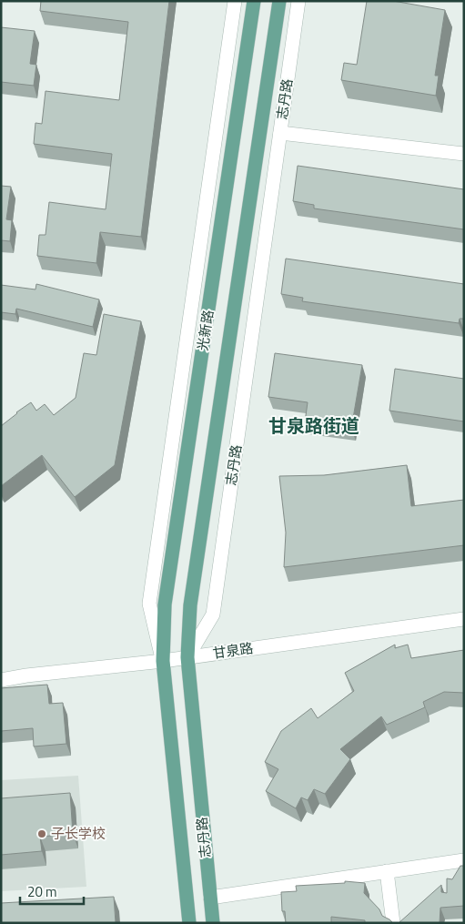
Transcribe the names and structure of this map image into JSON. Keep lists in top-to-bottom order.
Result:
{
  "streets": {
    "main road": ["志丹路", "光新路"],
    "street": ["甘泉路"]
  },
  "crossings": [
    ["志丹路", "光新路"],
    ["志丹路", "甘泉路"],
    ["光新路", "甘泉路"]
  ],
  "districts": ["甘泉路街道"],
  "places": ["子长学校"],
  "scale_bar": "20 m"
}
